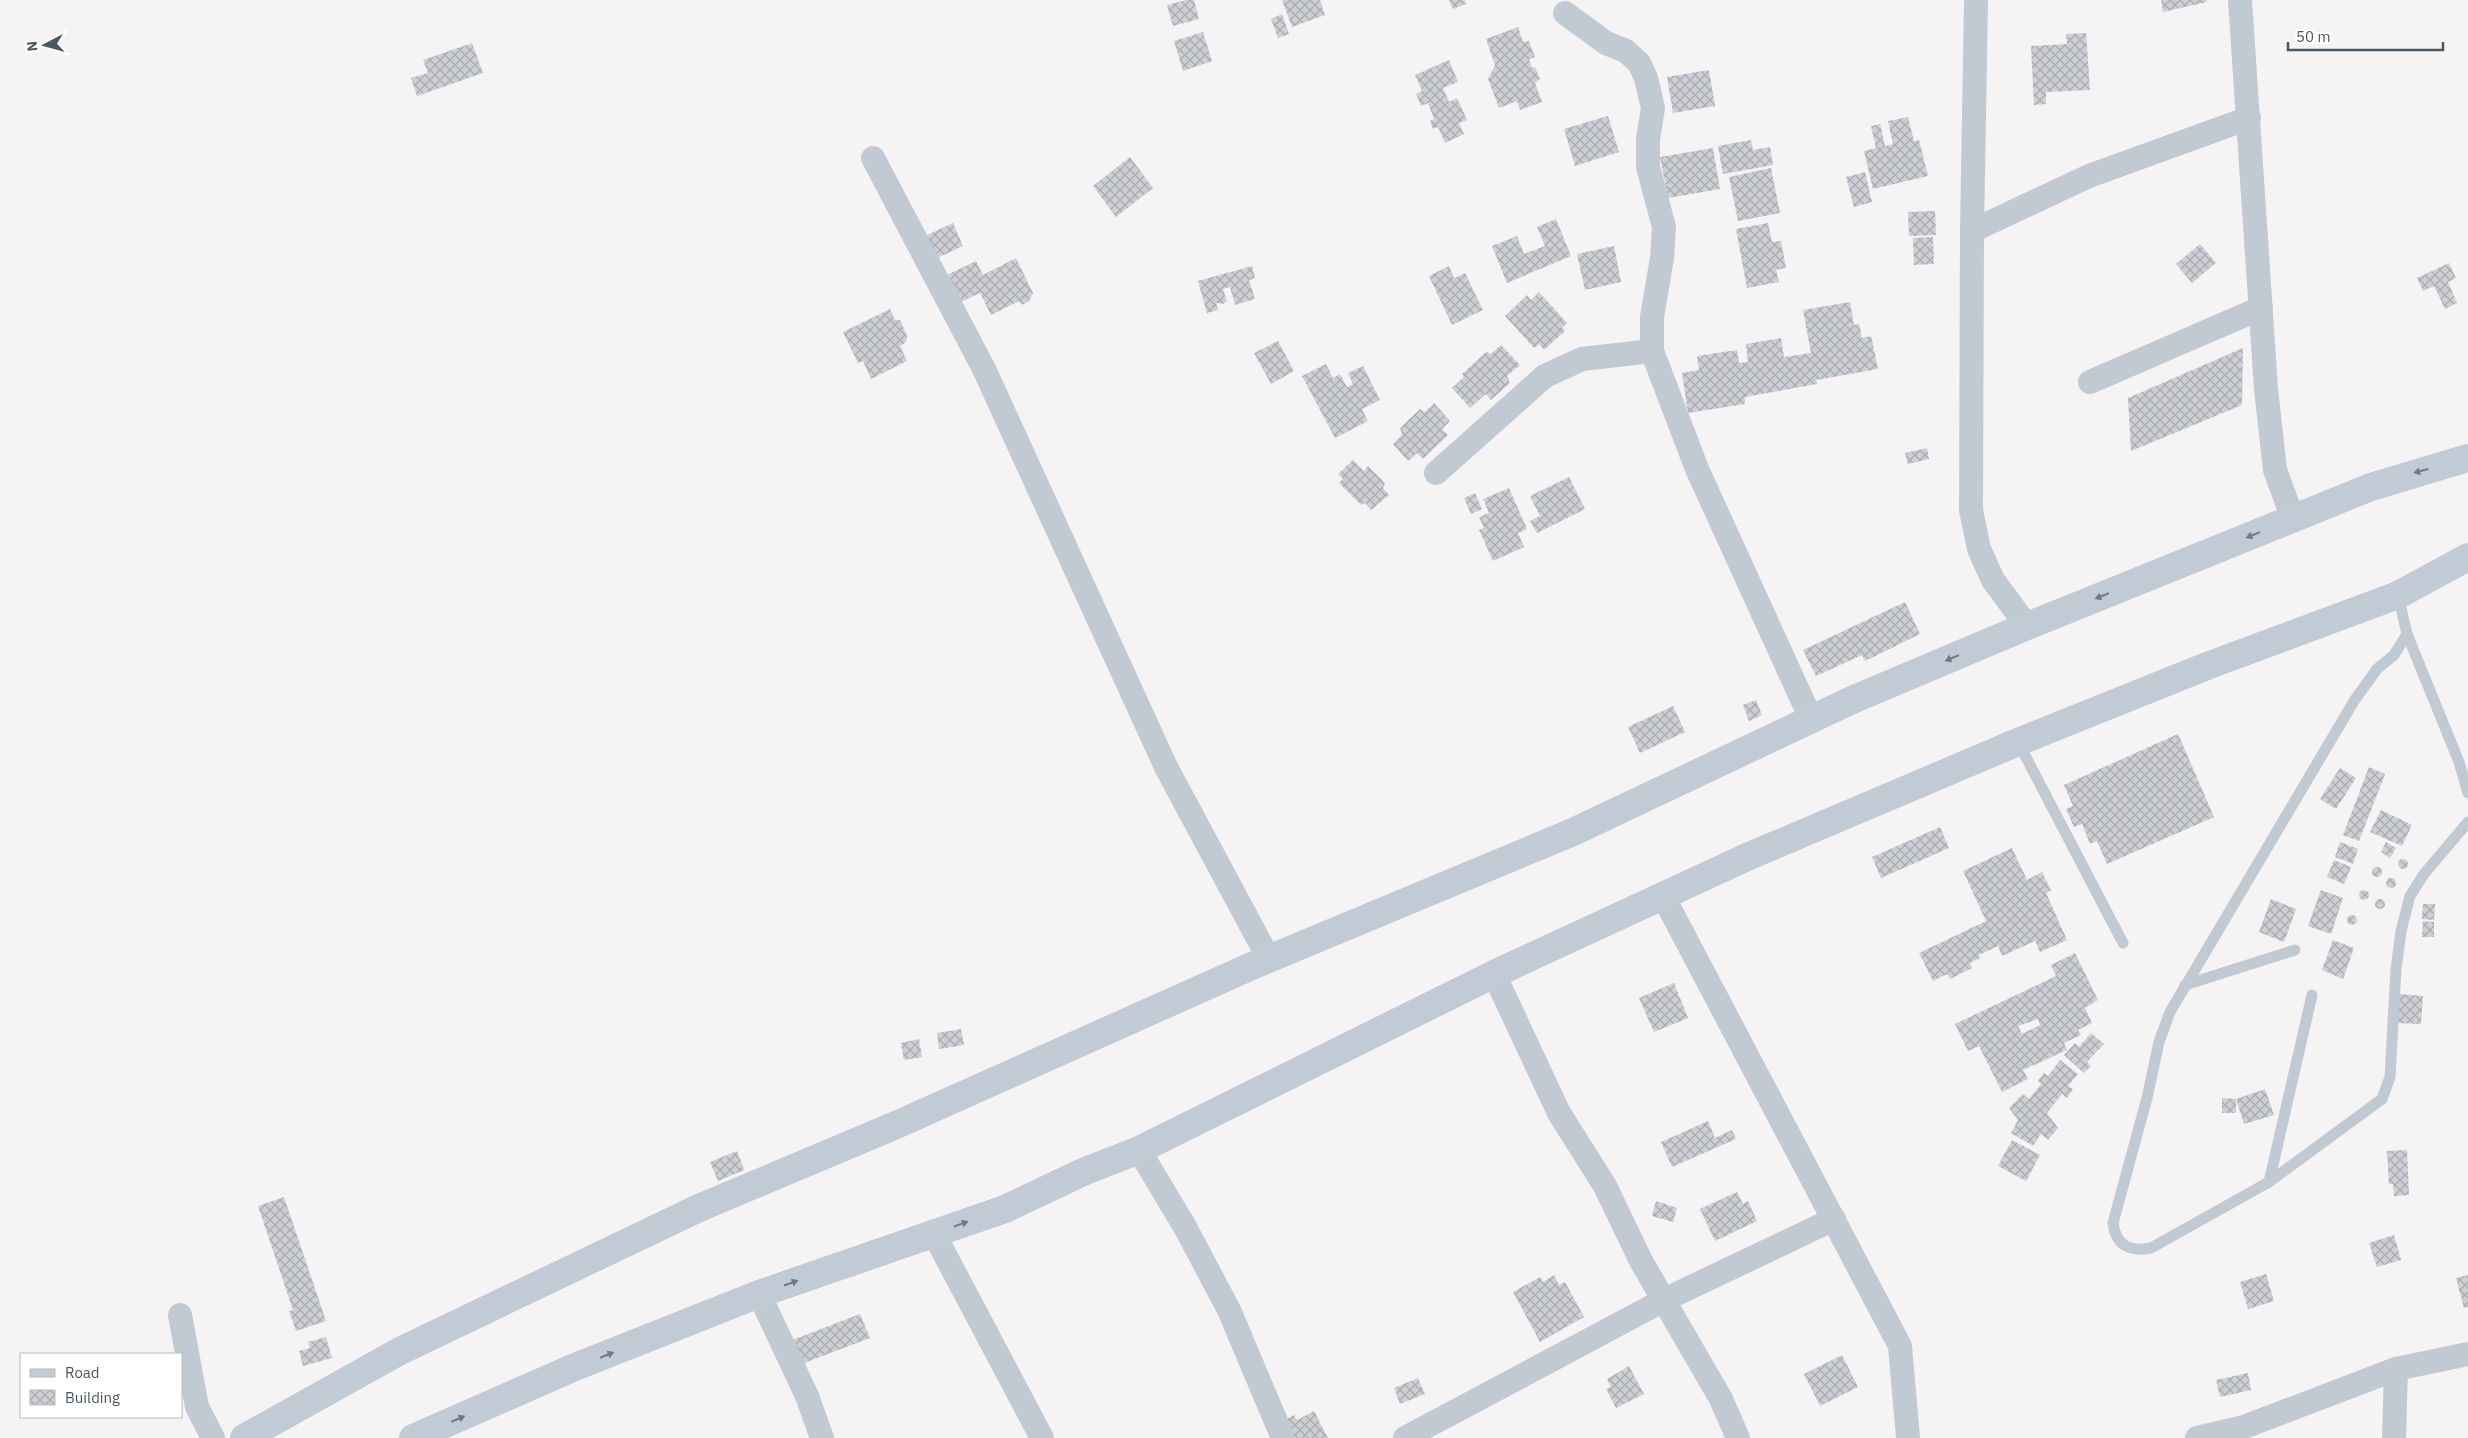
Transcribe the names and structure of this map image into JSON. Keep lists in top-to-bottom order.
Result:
{
  "legend": ["Road", "Building"],
  "scale_bar": "50 m",
  "north": "left"
}
